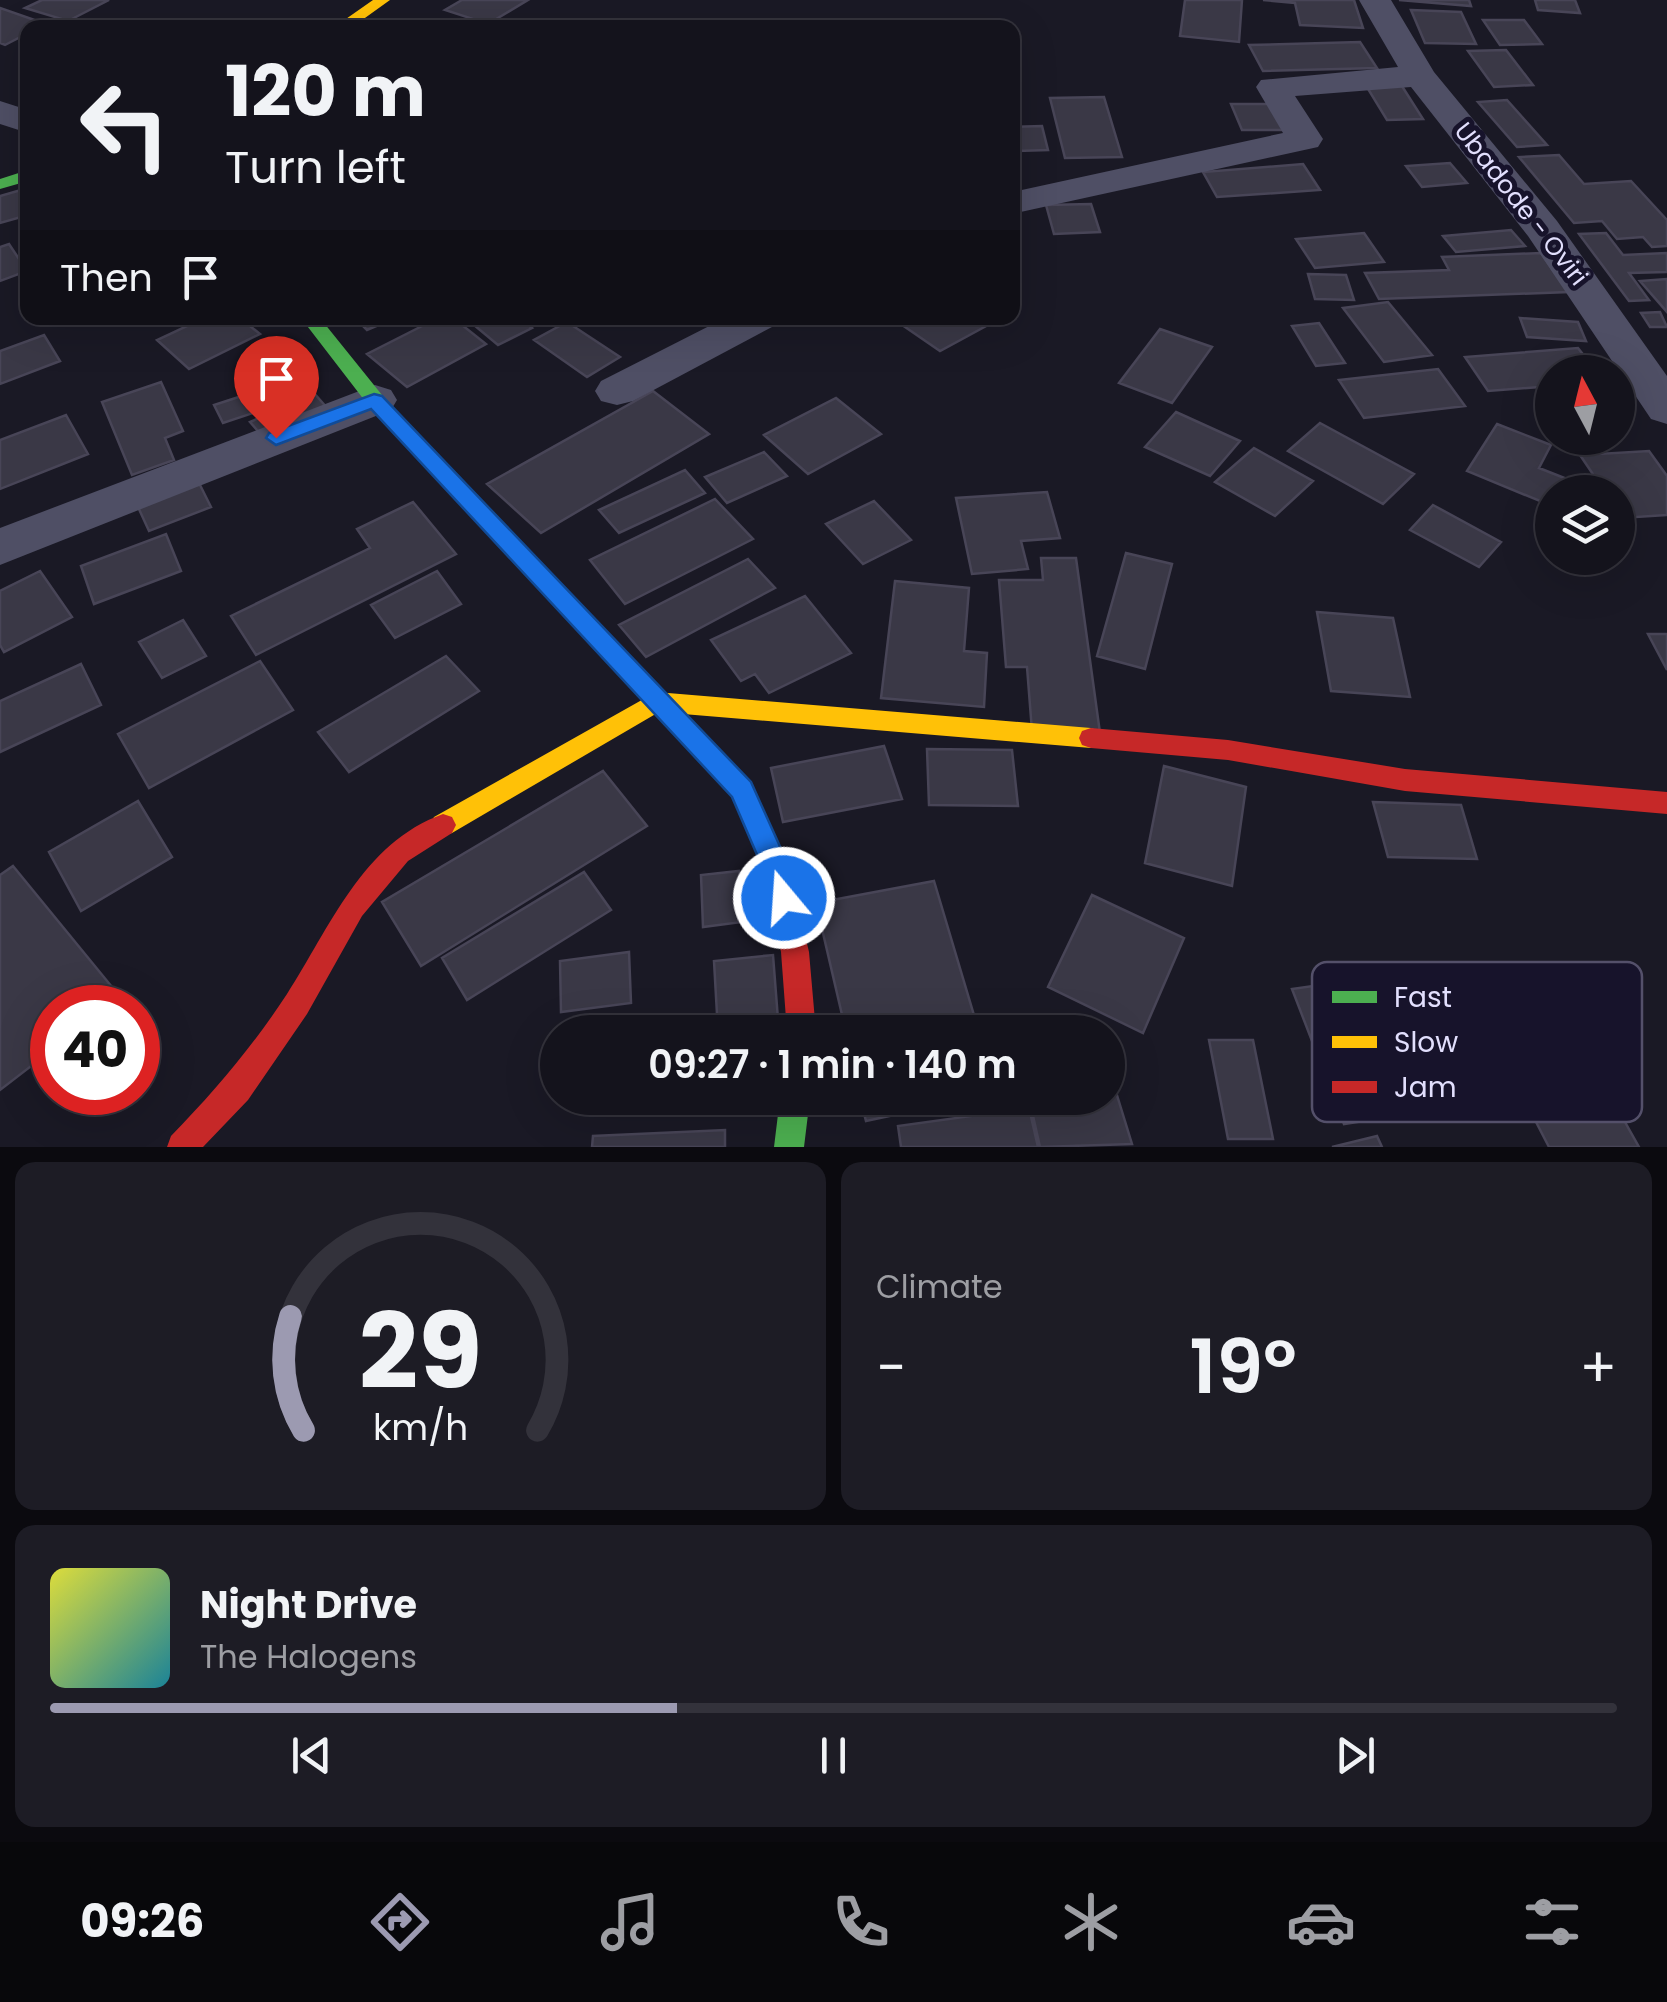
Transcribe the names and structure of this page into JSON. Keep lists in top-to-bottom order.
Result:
{
  "streets": {
    "street": ["Ubadode - Oviri"]
  },
  "legend": ["Fast", "Slow", "Jam"],
  "north": "top",
  "page": {
    "turn": ["120 m", "Turn left"],
    "then": "Then",
    "limit": "40",
    "trip": "09:27 · 1 min · 140 m",
    "tile": "Climate",
    "heat": ["−", "19°", "+"],
    "song": ["Night Drive", "The Halogens"],
    "tabs": "09:26",
    "gauge": ["29", "km/h"]
  }
}
